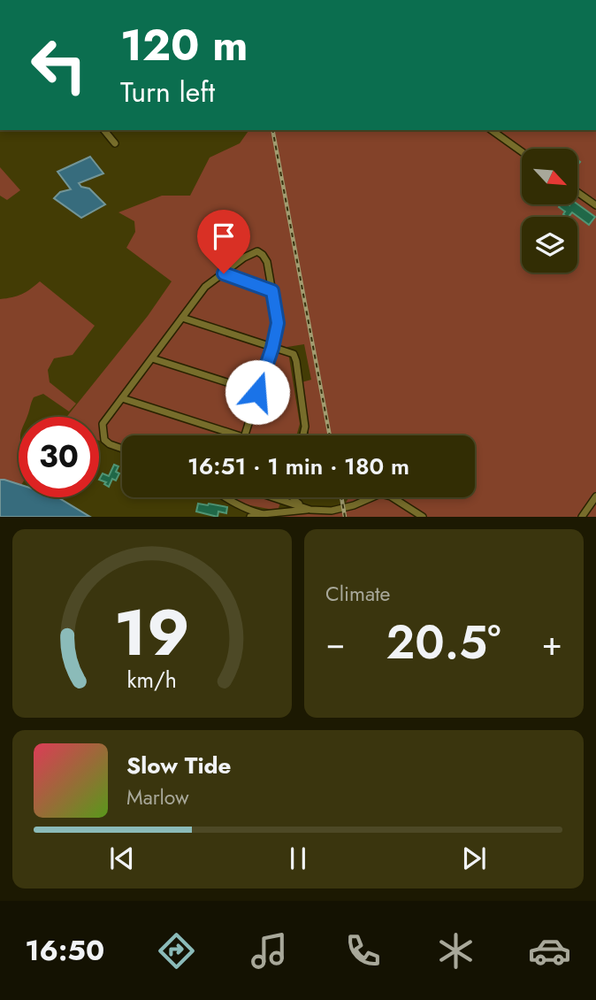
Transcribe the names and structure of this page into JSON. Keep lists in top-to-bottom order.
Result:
{
  "north": "bottom right",
  "page": {
    "turn": ["120 m", "Turn left"],
    "limit": "30",
    "trip": "16:51 · 1 min · 180 m",
    "tile": "Climate",
    "heat": ["−", "20.5°", "+"],
    "song": ["Slow Tide", "Marlow"],
    "tabs": "16:50",
    "gauge": ["19", "km/h"]
  }
}
